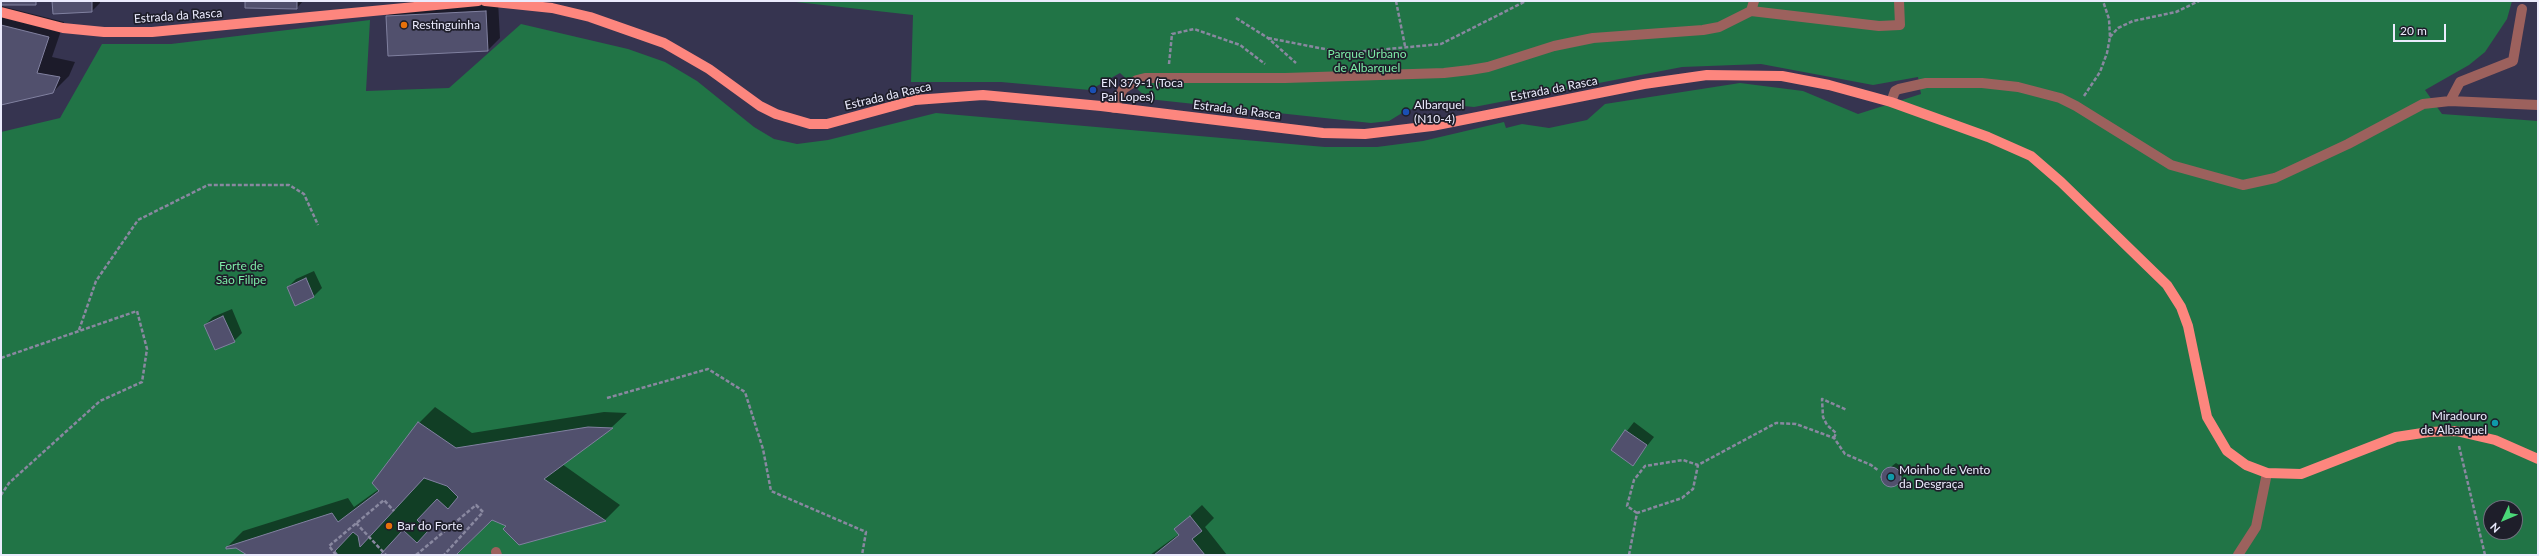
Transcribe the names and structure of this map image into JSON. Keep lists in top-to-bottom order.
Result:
{
  "streets": {
    "main road": ["Estrada da Rasca"]
  },
  "parks": ["Parque Urbano de Albarquel", "Forte de São Filipe"],
  "places": [
    "Restinguinha",
    "EN 379-1 (Toca Pai Lopes)",
    "Albarquel (N10-4)",
    "Miradouro de Albarquel",
    "Moinho de Vento da Desgraça",
    "Bar do Forte"
  ],
  "scale_bar": "20 m",
  "north": "bottom left"
}
